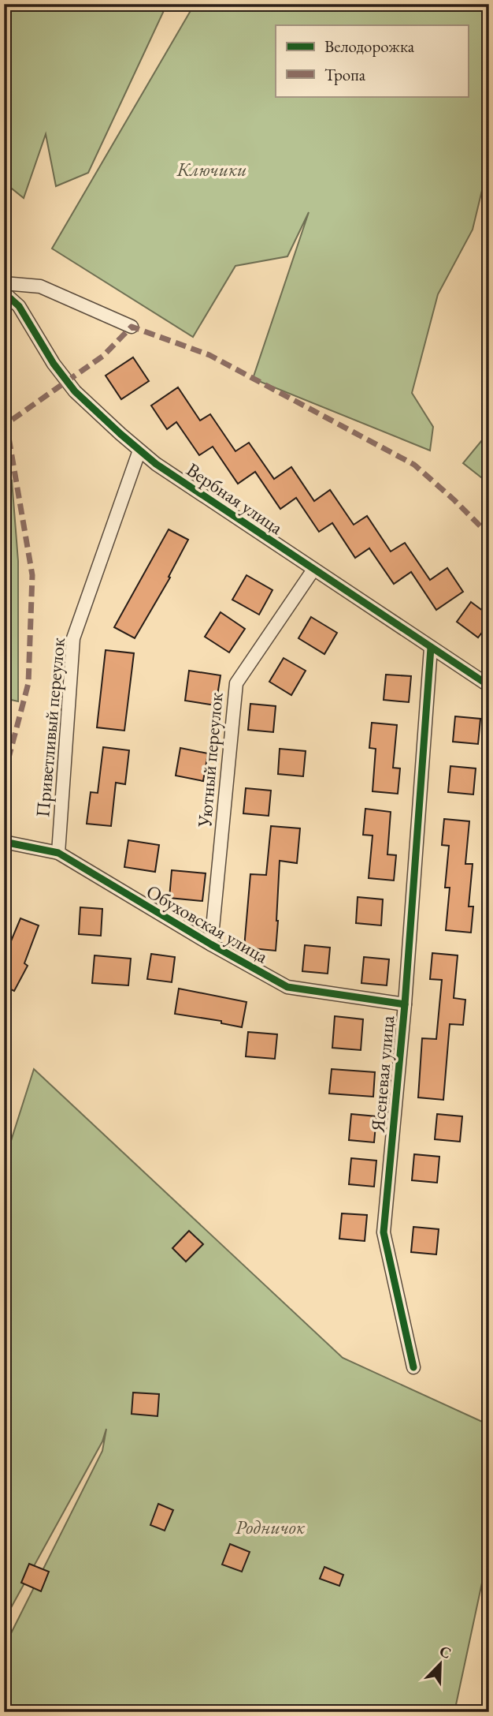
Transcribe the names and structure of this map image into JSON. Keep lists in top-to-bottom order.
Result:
{
  "streets": {
    "street": [
      "Вербная улица",
      "Приветливый переулок",
      "Уютный переулок",
      "Обуховская улица",
      "Ясеневая улица"
    ]
  },
  "crossings": [
    ["Вербная улица", "Приветливый переулок"],
    ["Вербная улица", "Уютный переулок"],
    ["Вербная улица", "Ясеневая улица"],
    ["Приветливый переулок", "Обуховская улица"],
    ["Уютный переулок", "Обуховская улица"],
    ["Обуховская улица", "Ясеневая улица"]
  ],
  "parks": ["Ключики", "Родничок"],
  "legend": ["Велодорожка", "Тропа"],
  "north": "top right"
}
